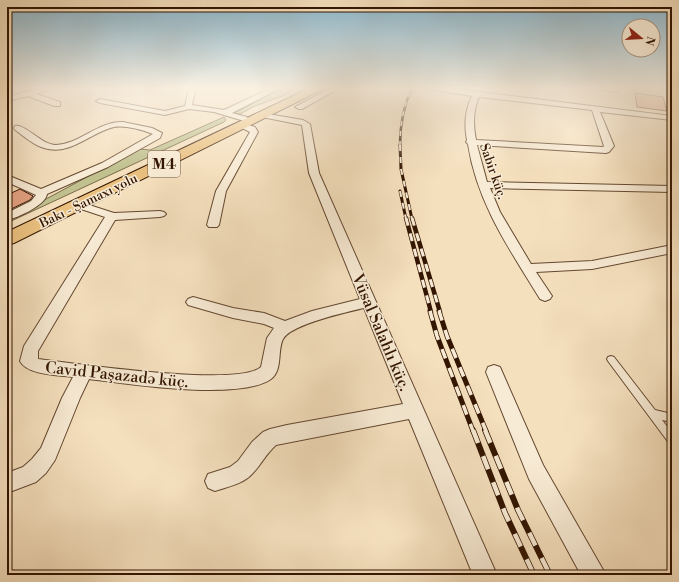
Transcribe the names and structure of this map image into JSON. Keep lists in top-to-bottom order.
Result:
{
  "streets": {
    "highway": ["M4", "Bakı - Şamaxı yolu"],
    "street": ["Sabir küç.", "Vüsal Salahlı küç.", "Cavid Paşazadə küç."]
  },
  "crossings": [
    ["Bakı - Şamaxı yolu", "Vüsal Salahlı küç."]
  ],
  "north": "right"
}
